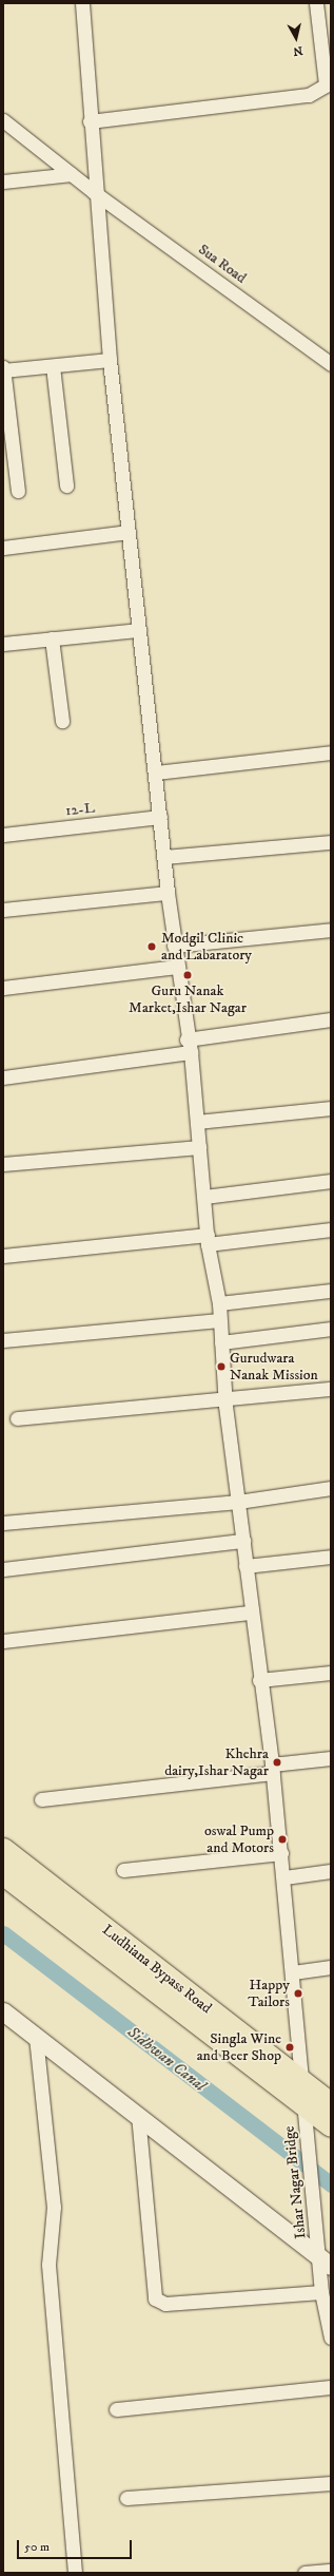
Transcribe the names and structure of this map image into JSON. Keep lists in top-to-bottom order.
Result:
{
  "streets": {
    "highway": ["Ludhiana Bypass Road"],
    "street": ["Sua Road", "12-L", "Ishar Nagar Bridge"]
  },
  "crossings": [
    ["Sua Road", "Ishar Nagar Bridge"],
    ["12-L", "Ishar Nagar Bridge"],
    ["Ludhiana Bypass Road", "Ishar Nagar Bridge"]
  ],
  "water": ["Sidhwan Canal"],
  "places": [
    "Modgil Clinic and Labaratory",
    "Guru Nanak Market,Ishar Nagar",
    "Gurudwara Nanak Mission",
    "Khehra dairy,Ishar Nagar",
    "oswal Pump and Motors",
    "Happy Tailors",
    "Singla Wine and Beer Shop"
  ],
  "scale_bar": "50 m",
  "north": "bottom"
}
